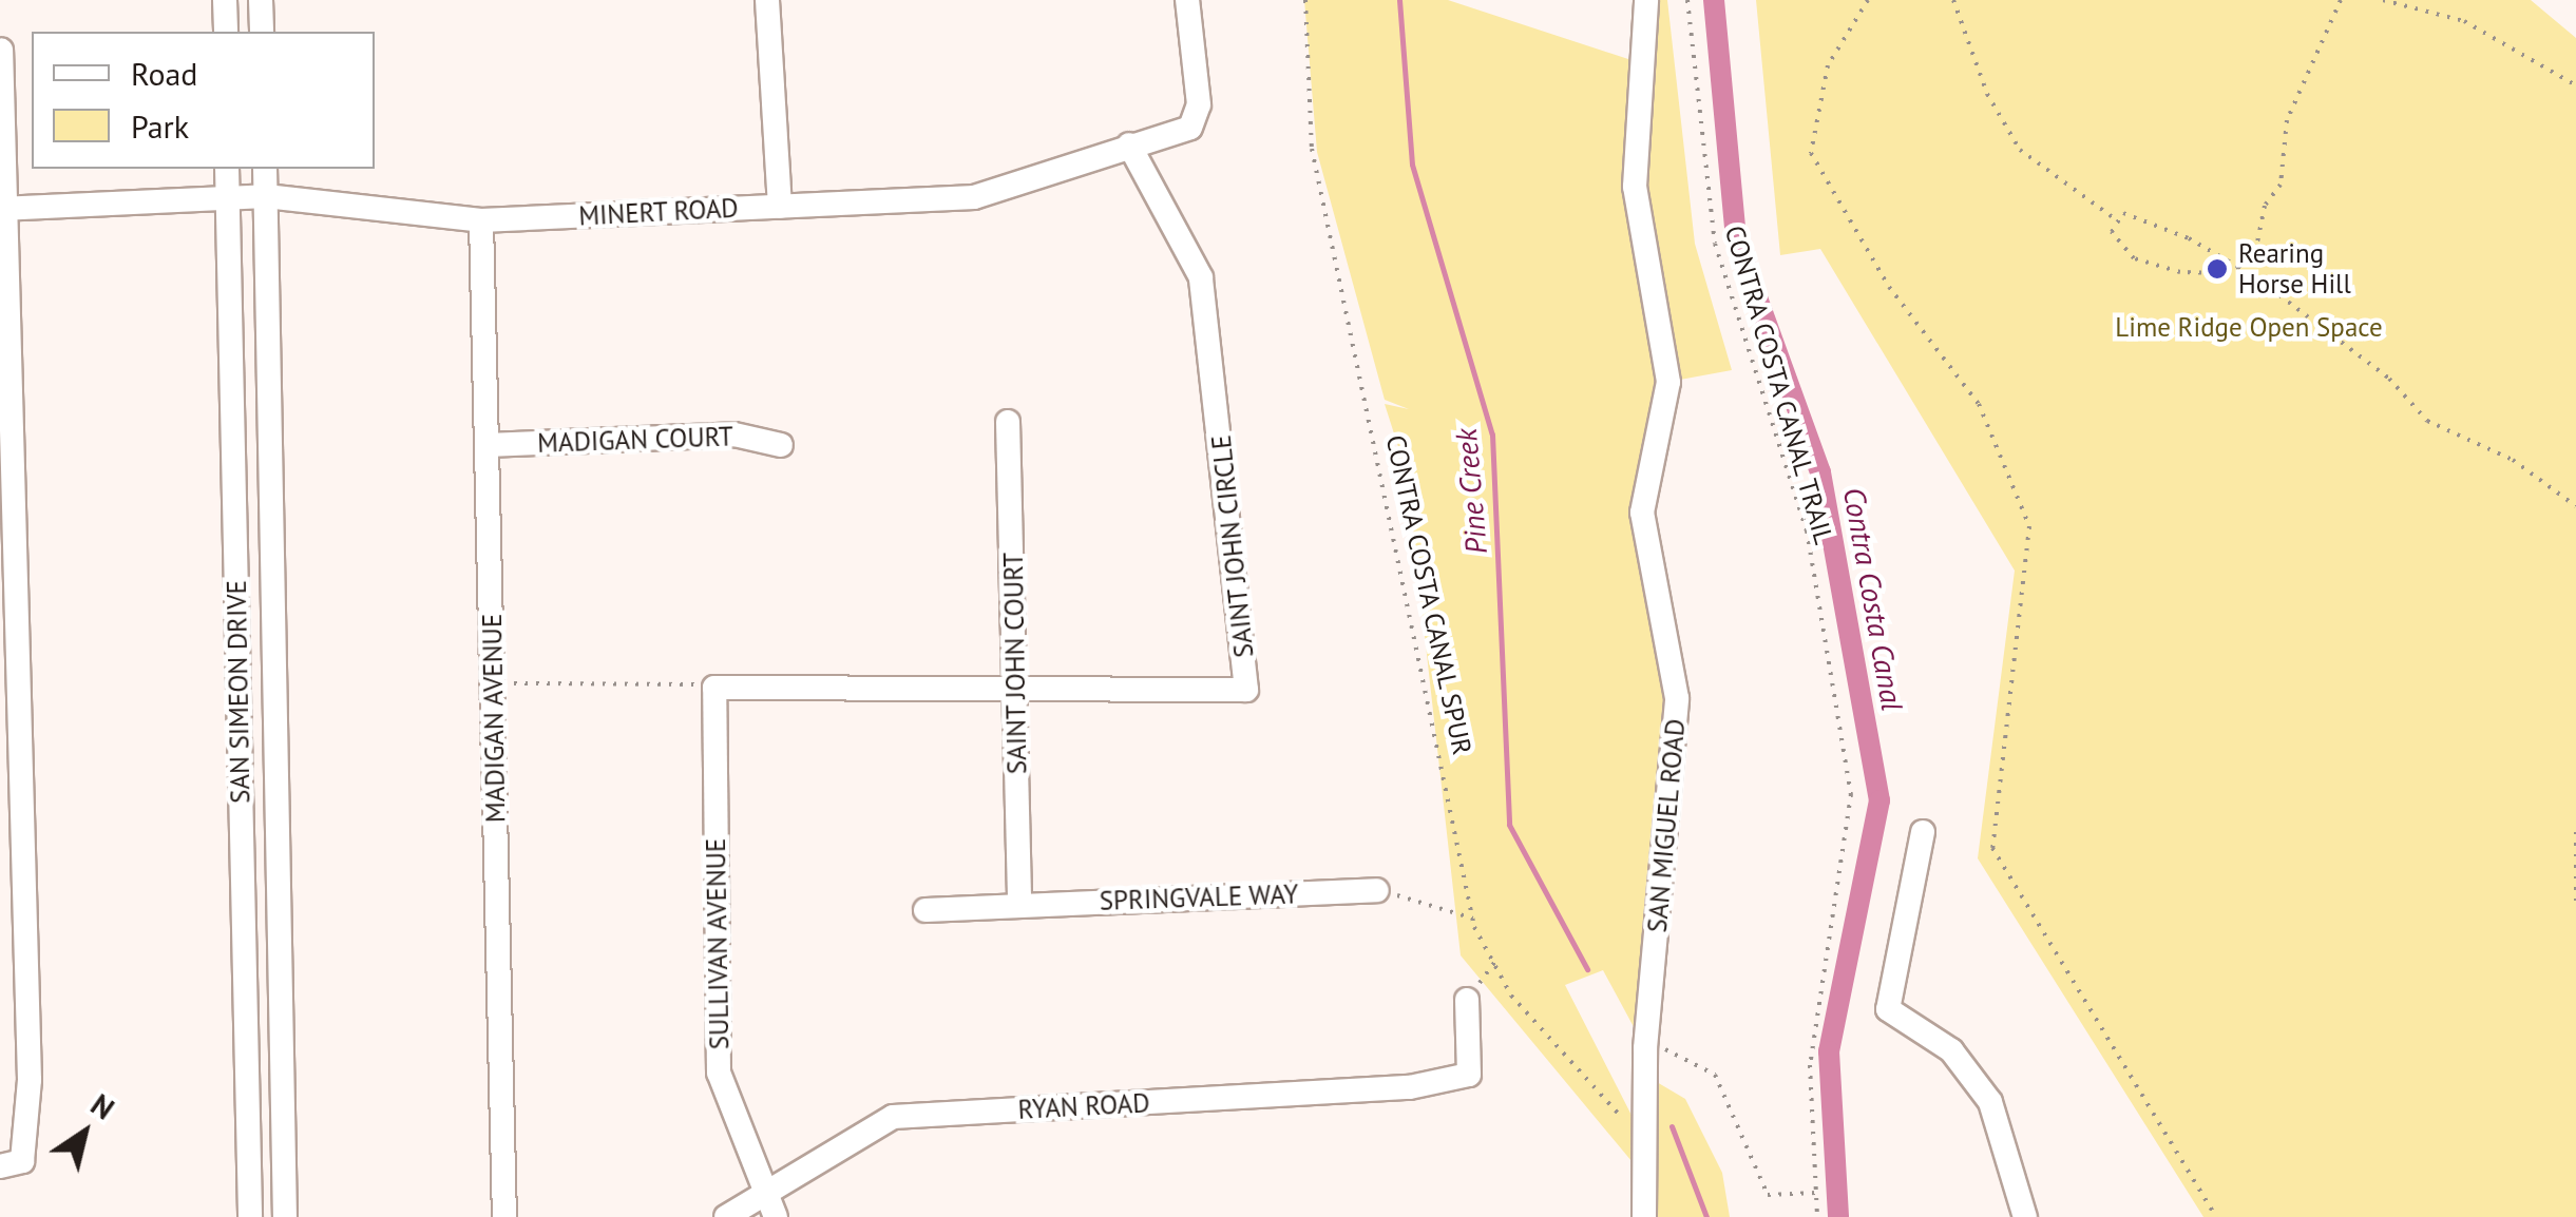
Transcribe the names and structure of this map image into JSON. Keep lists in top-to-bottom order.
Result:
{
  "streets": {
    "street": [
      "MINERT ROAD",
      "MADIGAN COURT",
      "SAINT JOHN CIRCLE",
      "SAINT JOHN COURT",
      "SAN SIMEON DRIVE",
      "MADIGAN AVENUE",
      "SAN MIGUEL ROAD",
      "SPRINGVALE WAY",
      "SULLIVAN AVENUE",
      "RYAN ROAD"
    ],
    "path": ["CONTRA COSTA CANAL TRAIL", "CONTRA COSTA CANAL SPUR"]
  },
  "crossings": [
    ["MINERT ROAD", "SAINT JOHN CIRCLE"],
    ["MINERT ROAD", "SAN SIMEON DRIVE"],
    ["MINERT ROAD", "MADIGAN AVENUE"],
    ["MADIGAN COURT", "MADIGAN AVENUE"],
    ["SAINT JOHN CIRCLE", "SAINT JOHN COURT"],
    ["SAINT JOHN CIRCLE", "SULLIVAN AVENUE"],
    ["CONTRA COSTA CANAL SPUR", "SAN MIGUEL ROAD"],
    ["SAINT JOHN COURT", "SPRINGVALE WAY"],
    ["SULLIVAN AVENUE", "RYAN ROAD"]
  ],
  "water": ["Pine Creek", "Contra Costa Canal"],
  "parks": ["Lime Ridge Open Space"],
  "places": ["Rearing Horse Hill"],
  "legend": ["Road", "Park"],
  "north": "top right"
}
